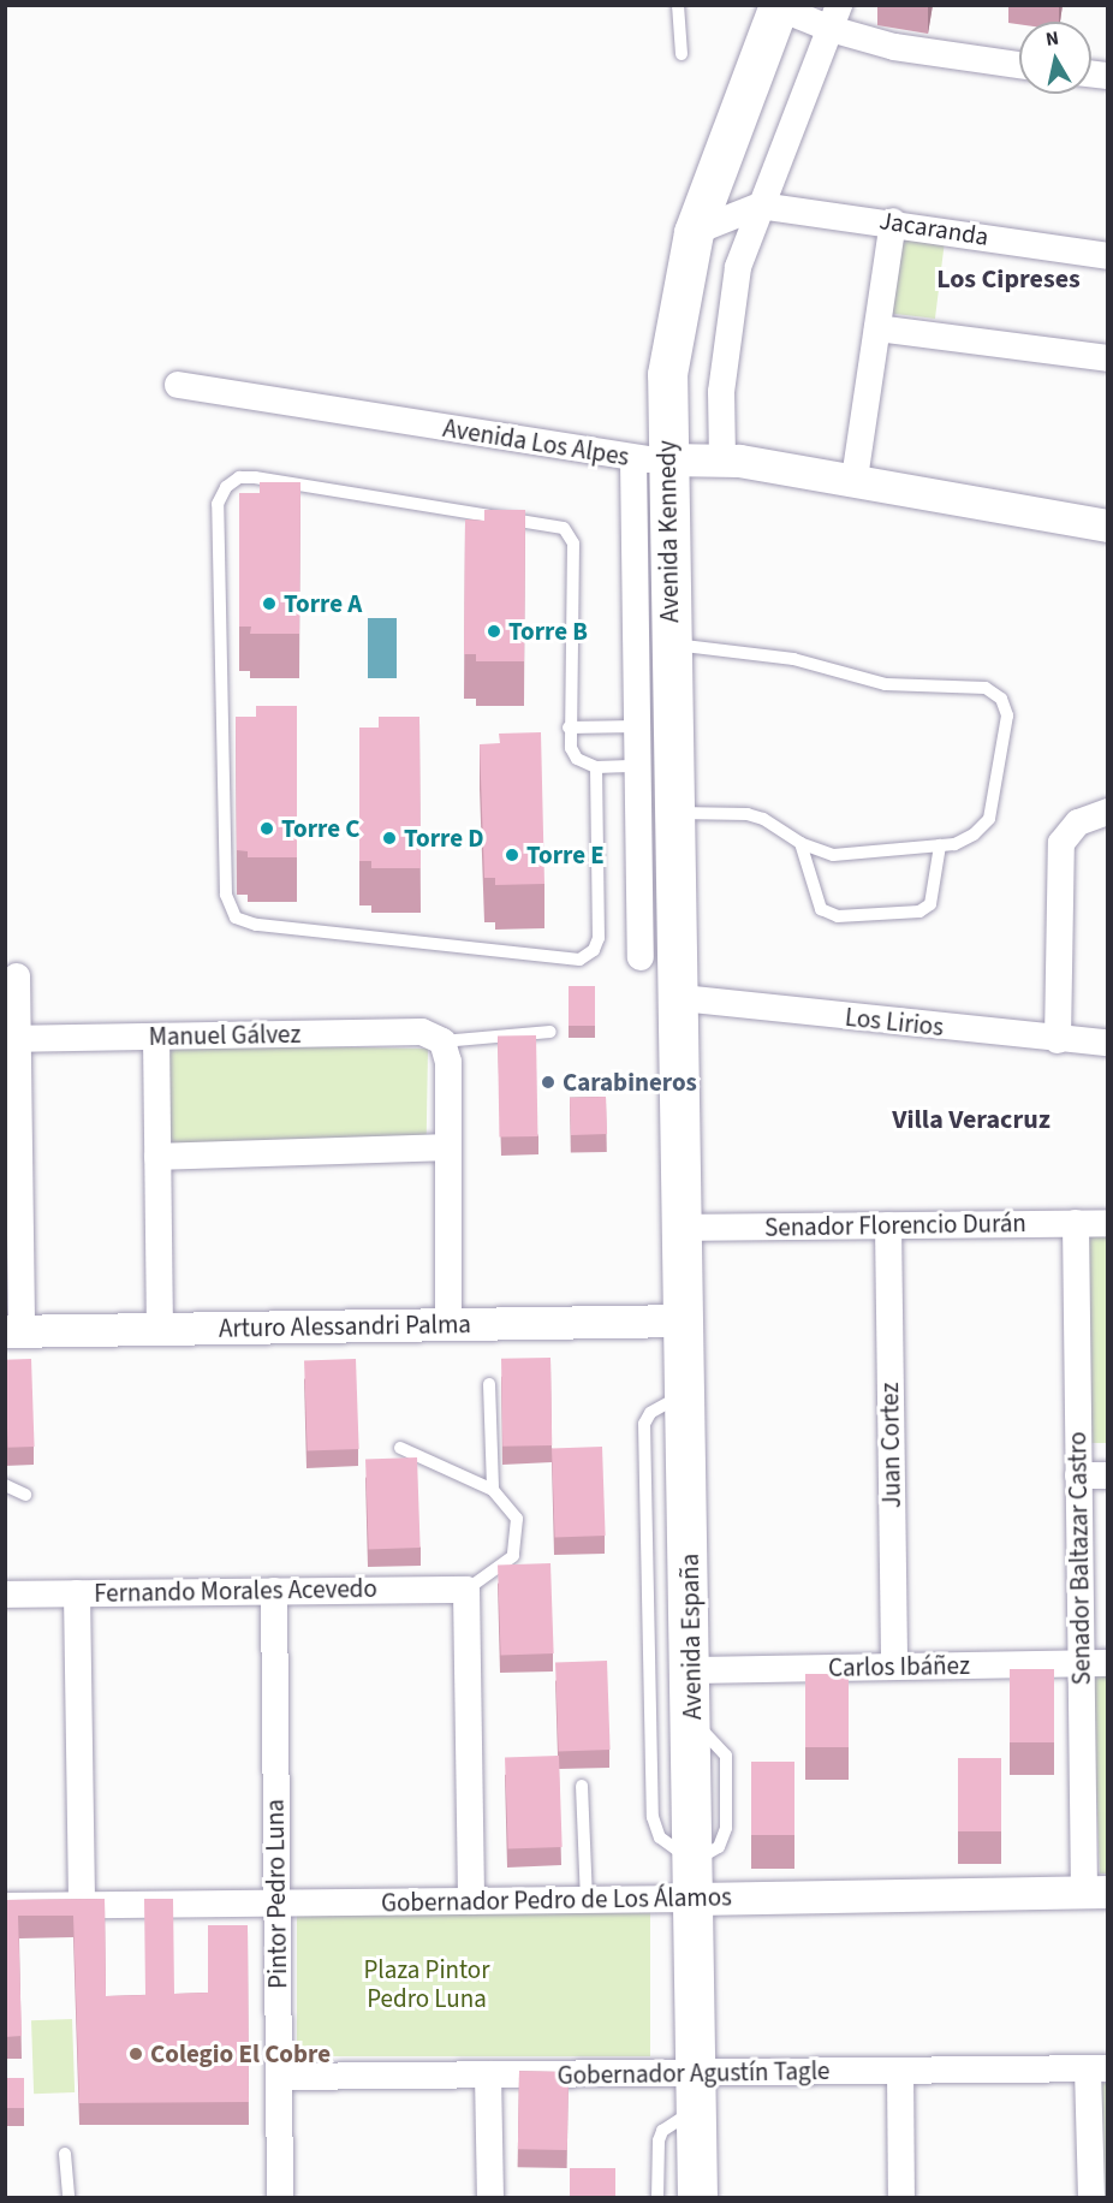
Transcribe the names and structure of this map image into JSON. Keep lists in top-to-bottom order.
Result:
{
  "streets": {
    "main road": ["Avenida Kennedy", "Avenida España"],
    "street": [
      "Jacaranda",
      "Avenida Los Alpes",
      "Los Lirios",
      "Manuel Gálvez",
      "Senador Florencio Durán",
      "Arturo Alessandri Palma",
      "Juan Cortez",
      "Senador Baltazar Castro",
      "Fernando Morales Acevedo",
      "Carlos Ibáñez",
      "Pintor Pedro Luna",
      "Gobernador Pedro de Los Álamos",
      "Gobernador Agustín Tagle"
    ]
  },
  "crossings": [
    ["Avenida Los Alpes", "Avenida Kennedy"],
    ["Avenida Kennedy", "Los Lirios"],
    ["Avenida Kennedy", "Avenida España"],
    ["Senador Florencio Durán", "Juan Cortez"],
    ["Senador Florencio Durán", "Senador Baltazar Castro"],
    ["Senador Florencio Durán", "Avenida España"],
    ["Arturo Alessandri Palma", "Avenida España"],
    ["Juan Cortez", "Carlos Ibáñez"],
    ["Senador Baltazar Castro", "Carlos Ibáñez"],
    ["Senador Baltazar Castro", "Gobernador Pedro de Los Álamos"],
    ["Fernando Morales Acevedo", "Pintor Pedro Luna"],
    ["Avenida España", "Carlos Ibáñez"],
    ["Avenida España", "Gobernador Pedro de Los Álamos"],
    ["Avenida España", "Gobernador Agustín Tagle"],
    ["Pintor Pedro Luna", "Gobernador Pedro de Los Álamos"],
    ["Pintor Pedro Luna", "Gobernador Agustín Tagle"]
  ],
  "districts": ["Los Cipreses", "Villa Veracruz"],
  "parks": ["Plaza Pintor Pedro Luna"],
  "places": [
    "Torre A",
    "Torre B",
    "Torre C",
    "Torre D",
    "Torre E",
    "Carabineros",
    "Colegio El Cobre"
  ],
  "north": "top"
}
